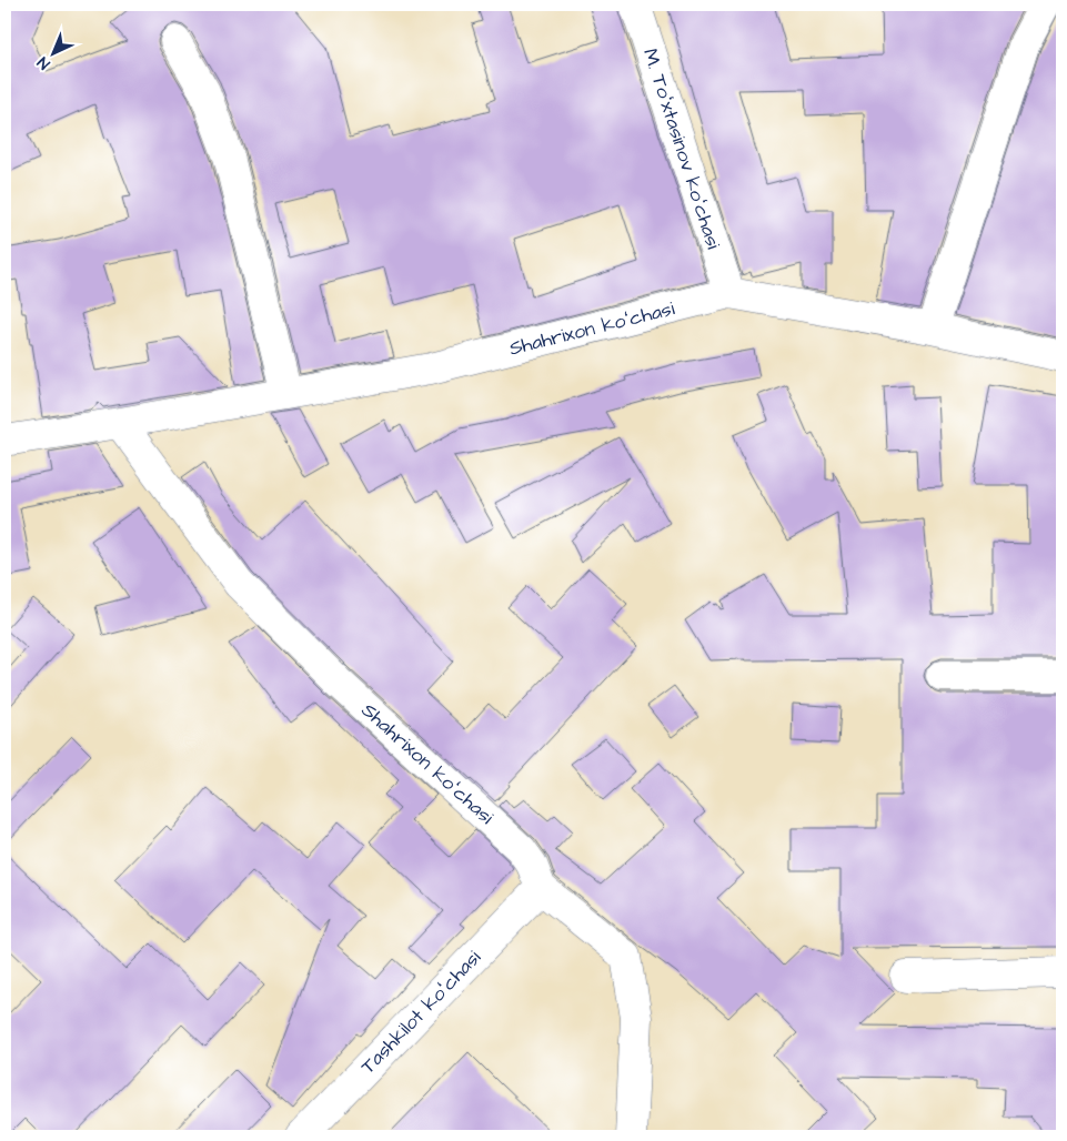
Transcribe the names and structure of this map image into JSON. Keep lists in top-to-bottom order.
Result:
{
  "streets": {
    "street": ["M. Toʻxtasinov koʻchasi", "Shahrixon koʻchasi", "Tashkilot koʻchasi"]
  },
  "crossings": [
    ["M. Toʻxtasinov koʻchasi", "Shahrixon koʻchasi"],
    ["Shahrixon koʻchasi", "Tashkilot koʻchasi"]
  ],
  "north": "bottom left"
}
